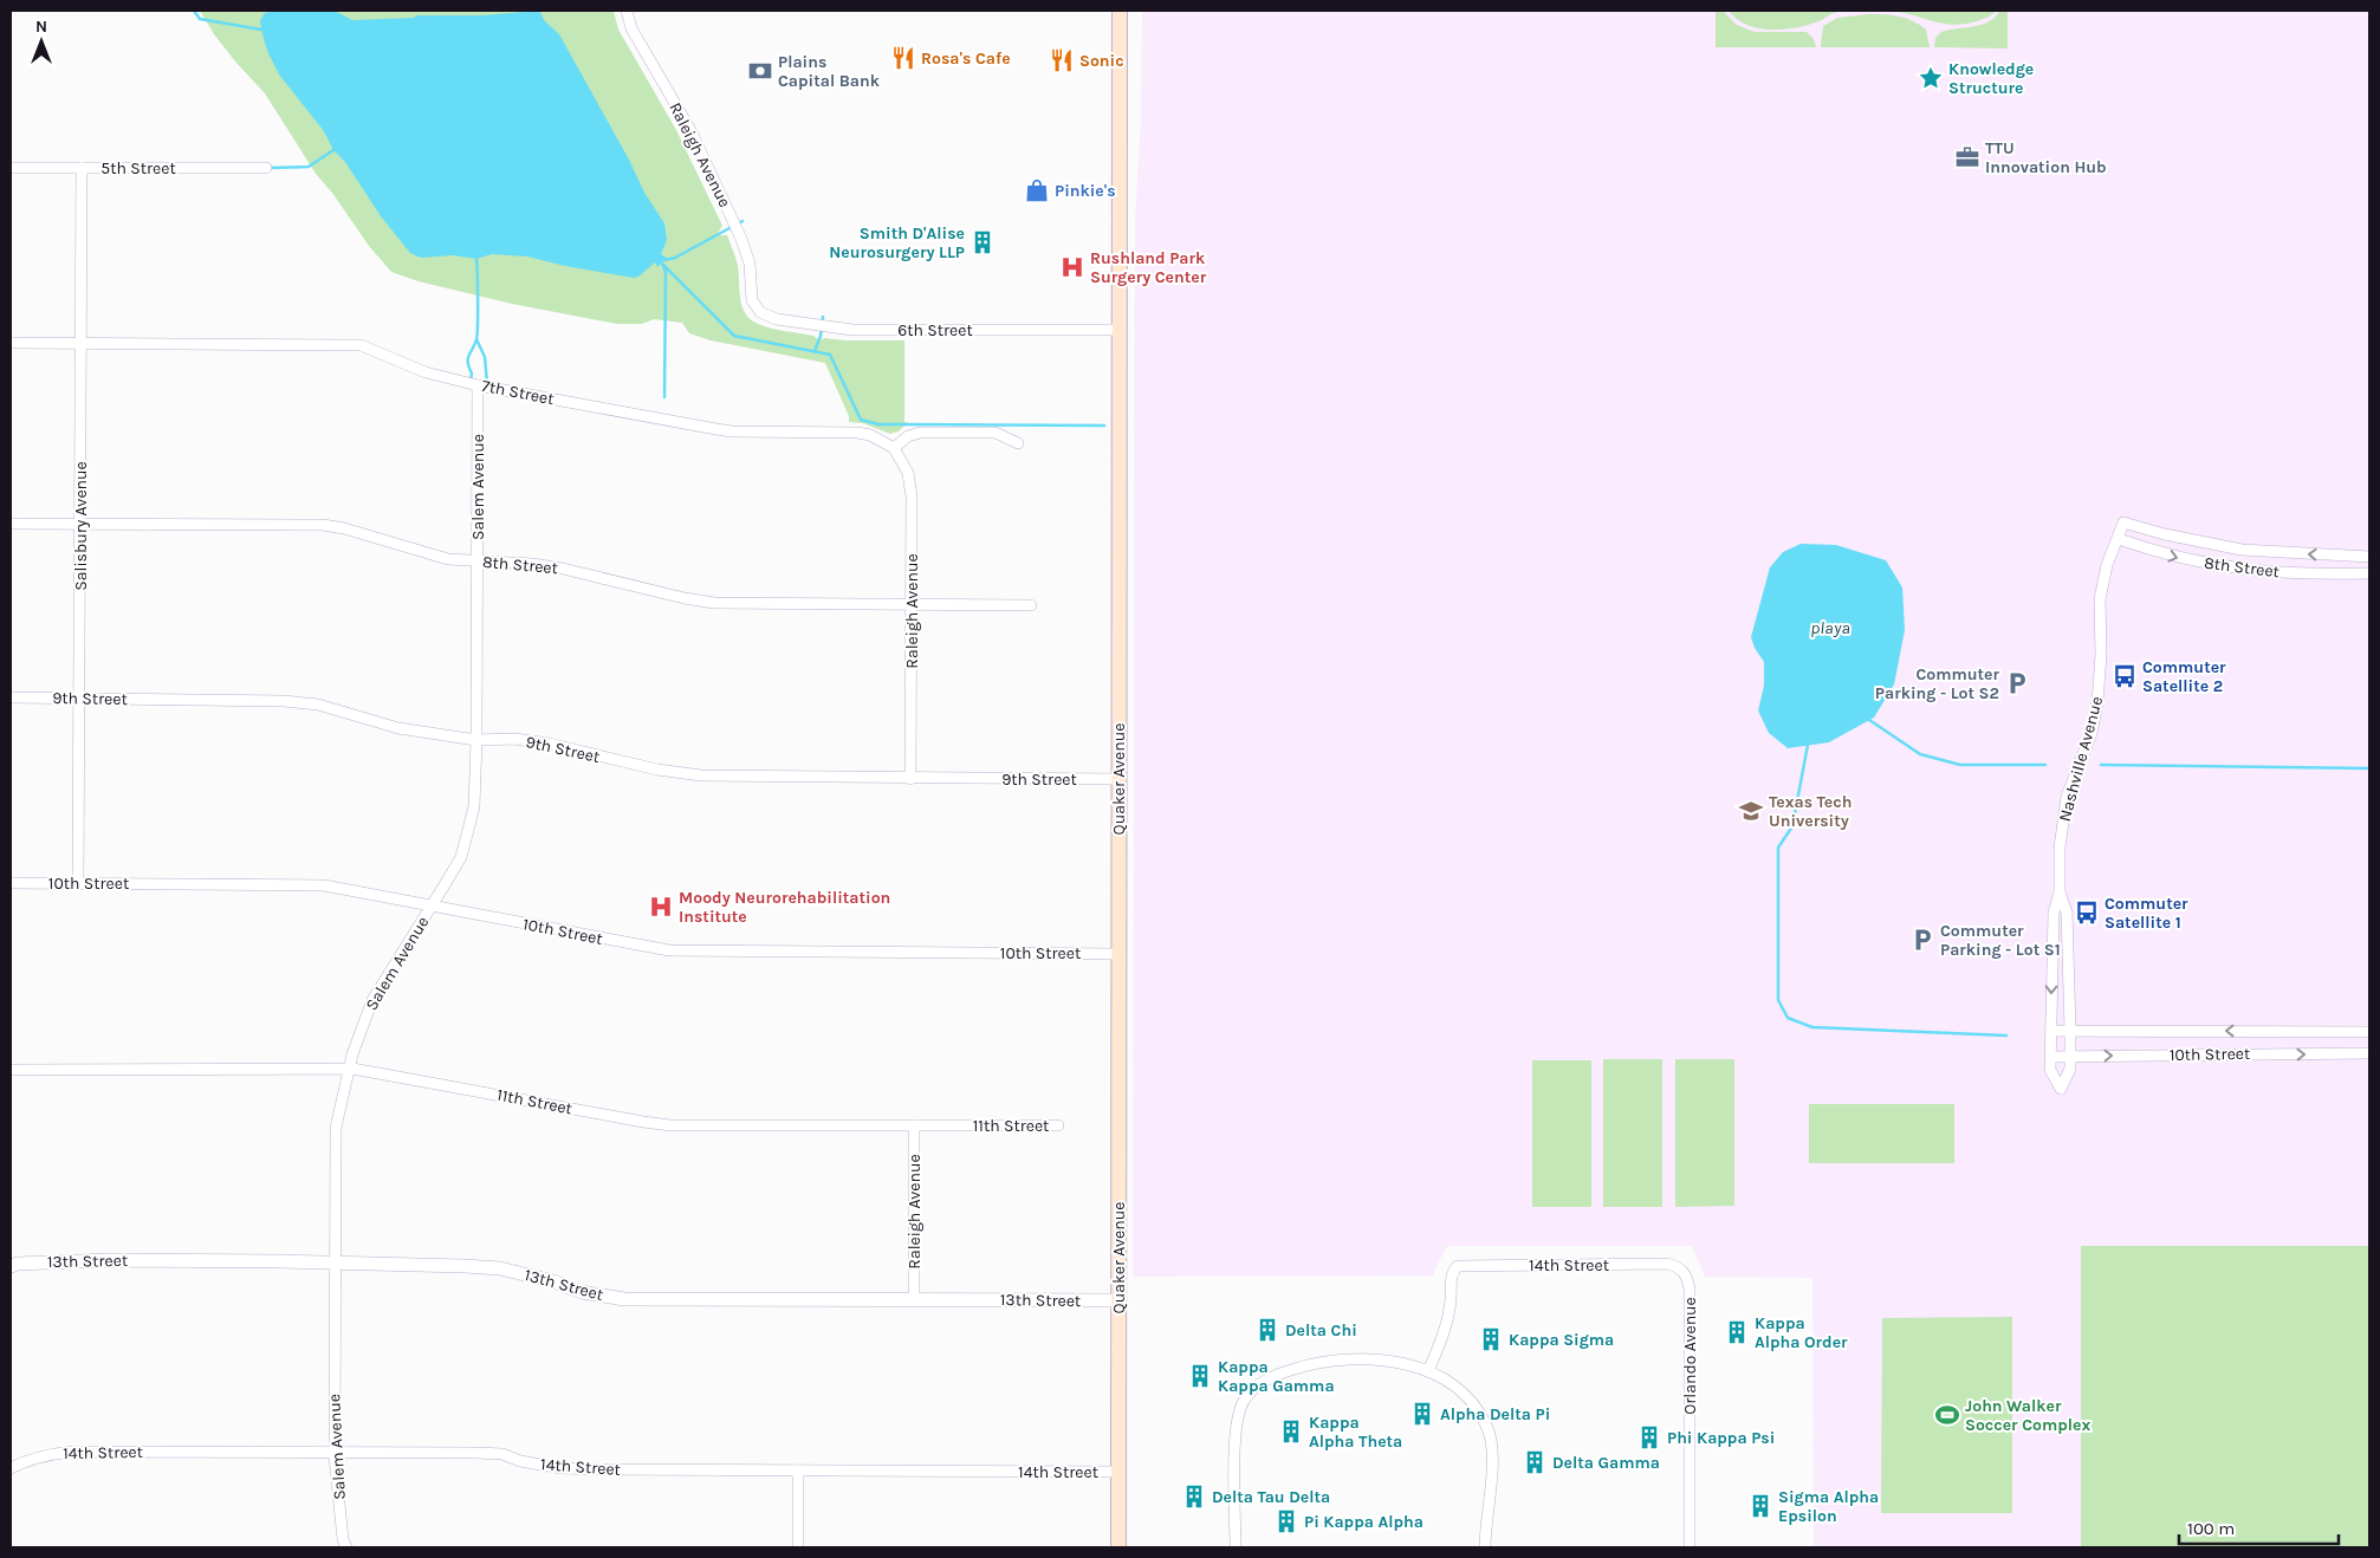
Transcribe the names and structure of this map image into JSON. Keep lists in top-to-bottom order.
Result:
{
  "streets": {
    "main road": ["Quaker Avenue"],
    "street": [
      "Raleigh Avenue",
      "5th Street",
      "6th Street",
      "7th Street",
      "Salem Avenue",
      "Salisbury Avenue",
      "8th Street",
      "9th Street",
      "Nashville Avenue",
      "10th Street",
      "11th Street",
      "13th Street",
      "14th Street",
      "Orlando Avenue"
    ]
  },
  "crossings": [
    ["Raleigh Avenue", "6th Street"],
    ["Raleigh Avenue", "7th Street"],
    ["Raleigh Avenue", "8th Street"],
    ["Raleigh Avenue", "9th Street"],
    ["Raleigh Avenue", "11th Street"],
    ["Raleigh Avenue", "13th Street"],
    ["5th Street", "Salisbury Avenue"],
    ["6th Street", "Quaker Avenue"],
    ["7th Street", "Salem Avenue"],
    ["7th Street", "Salisbury Avenue"],
    ["Salem Avenue", "8th Street"],
    ["Salem Avenue", "9th Street"],
    ["Salem Avenue", "10th Street"],
    ["Salem Avenue", "11th Street"],
    ["Salem Avenue", "13th Street"],
    ["Salem Avenue", "14th Street"],
    ["Salisbury Avenue", "8th Street"],
    ["Salisbury Avenue", "9th Street"],
    ["Salisbury Avenue", "10th Street"],
    ["8th Street", "Nashville Avenue"],
    ["9th Street", "Quaker Avenue"],
    ["Nashville Avenue", "10th Street"],
    ["Quaker Avenue", "10th Street"],
    ["Quaker Avenue", "13th Street"],
    ["Quaker Avenue", "14th Street"],
    ["14th Street", "Orlando Avenue"]
  ],
  "water": ["playa"],
  "places": {
    "restaurant": ["Rosa's Cafe", "Sonic"],
    "bank": ["Plains Capital Bank"],
    "place": ["Knowledge Structure"],
    "office": ["TTU Innovation Hub"],
    "shop": ["Pinkie's"],
    "building": [
      "Smith D'Alise Neurosurgery LLP",
      "Delta Chi",
      "Kappa Alpha Order",
      "Kappa Sigma",
      "Kappa Kappa Gamma",
      "Alpha Delta Pi",
      "Kappa Alpha Theta",
      "Phi Kappa Psi",
      "Delta Gamma",
      "Delta Tau Delta",
      "Sigma Alpha Epsilon",
      "Pi Kappa Alpha"
    ],
    "hospital": ["Rushland Park Surgery Center", "Moody Neurorehabilitation Institute"],
    "bus stop": ["Commuter Satellite 2", "Commuter Satellite 1"],
    "parking": ["Commuter Parking - Lot S2", "Commuter Parking - Lot S1"],
    "school or university": ["Texas Tech University"],
    "sports": ["John Walker Soccer Complex"]
  },
  "scale_bar": "100 m",
  "north": "top"
}
